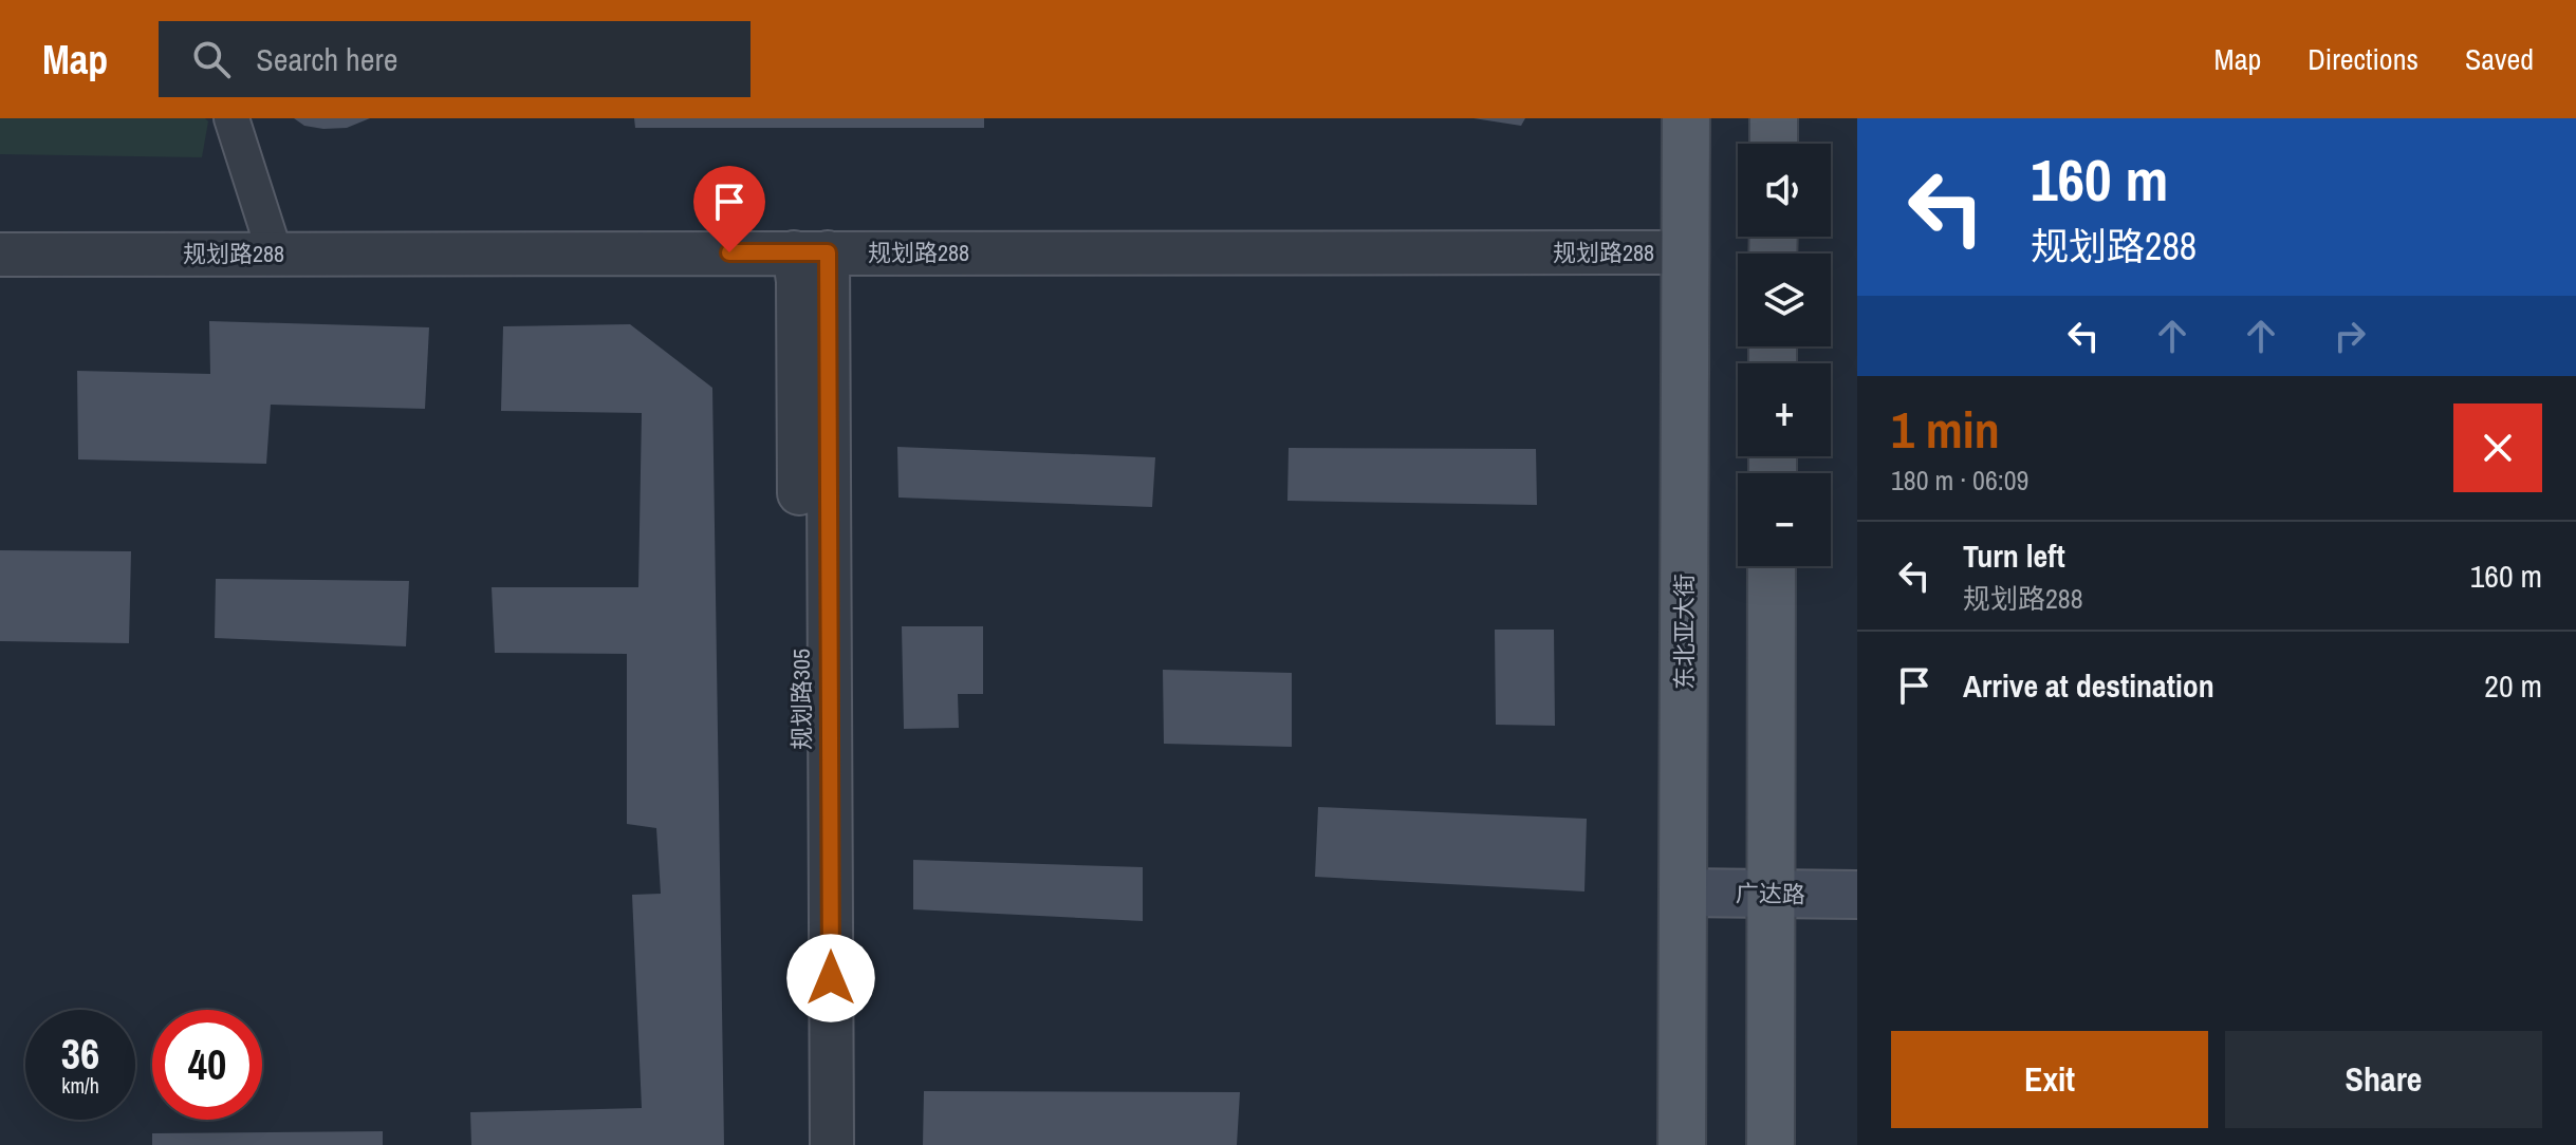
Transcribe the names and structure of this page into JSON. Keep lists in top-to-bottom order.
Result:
{
  "streets": {
    "main road": ["东北亚大街", "广达路"],
    "street": ["规划路288", "规划路305"]
  },
  "crossings": [
    ["规划路288", "东北亚大街"],
    ["规划路288", "规划路305"],
    ["东北亚大街", "广达路"]
  ],
  "page": {
    "header": "Map",
    "search": "Search here",
    "nav": ["Map", "Directions", "Saved"],
    "turn": ["160 m", "规划路288"],
    "map_buttons": ["+", "−"],
    "heading": ["1 min", "180 m · 06:09"],
    "list": [
      {
        "name": "Turn left",
        "note": "规划路288",
        "value": "160 m"
      },
      {
        "name": "Arrive at destination",
        "value": "20 m"
      }
    ],
    "speed": "36 km/h",
    "limit": "40",
    "buttons": ["Exit", "Share"]
  }
}
